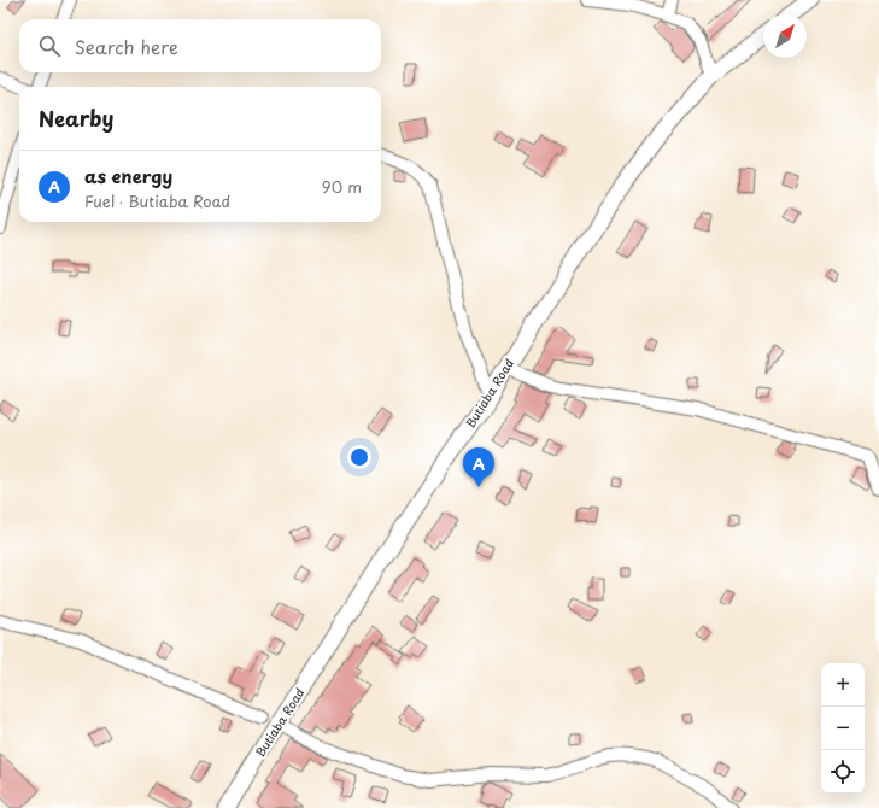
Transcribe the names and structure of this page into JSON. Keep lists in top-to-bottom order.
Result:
{
  "streets": {
    "main road": ["Butiaba Road"]
  },
  "north": "top right",
  "page": {
    "search": "Search here",
    "heading": "Nearby",
    "list": [
      {
        "mark": "A",
        "name": "as energy",
        "note": "Fuel · Butiaba Road",
        "value": "90 m"
      }
    ],
    "pins": "A",
    "map_buttons": ["+", "−"]
  }
}
